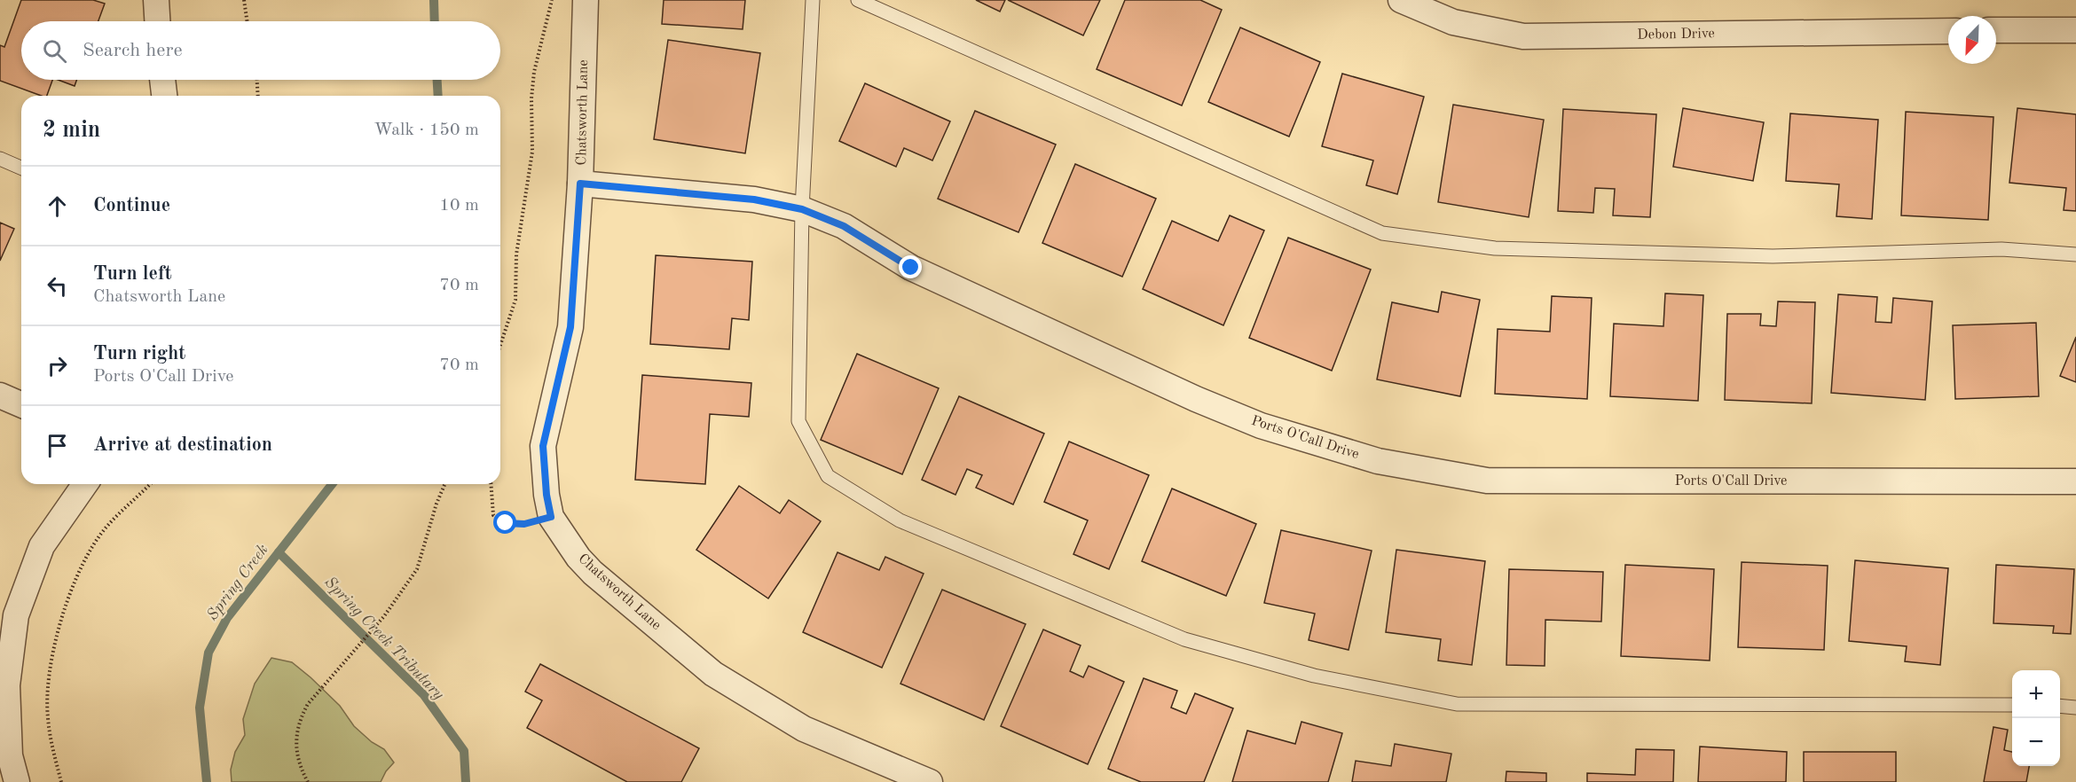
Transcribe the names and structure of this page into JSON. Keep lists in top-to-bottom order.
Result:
{
  "streets": {
    "street": ["Debon Drive", "Chatsworth Lane", "Ports O'Call Drive"]
  },
  "crossings": [
    ["Chatsworth Lane", "Ports O'Call Drive"]
  ],
  "water": ["Spring Creek", "Spring Creek Tributary"],
  "north": "bottom left",
  "page": {
    "search": "Search here",
    "heading": ["2 min", "Walk · 150 m"],
    "list": [
      ["Continue", "10 m"],
      ["Turn left", "Chatsworth Lane", "70 m"],
      ["Turn right", "Ports O'Call Drive", "70 m"],
      "Arrive at destination"
    ],
    "map_buttons": ["+", "−"]
  }
}
